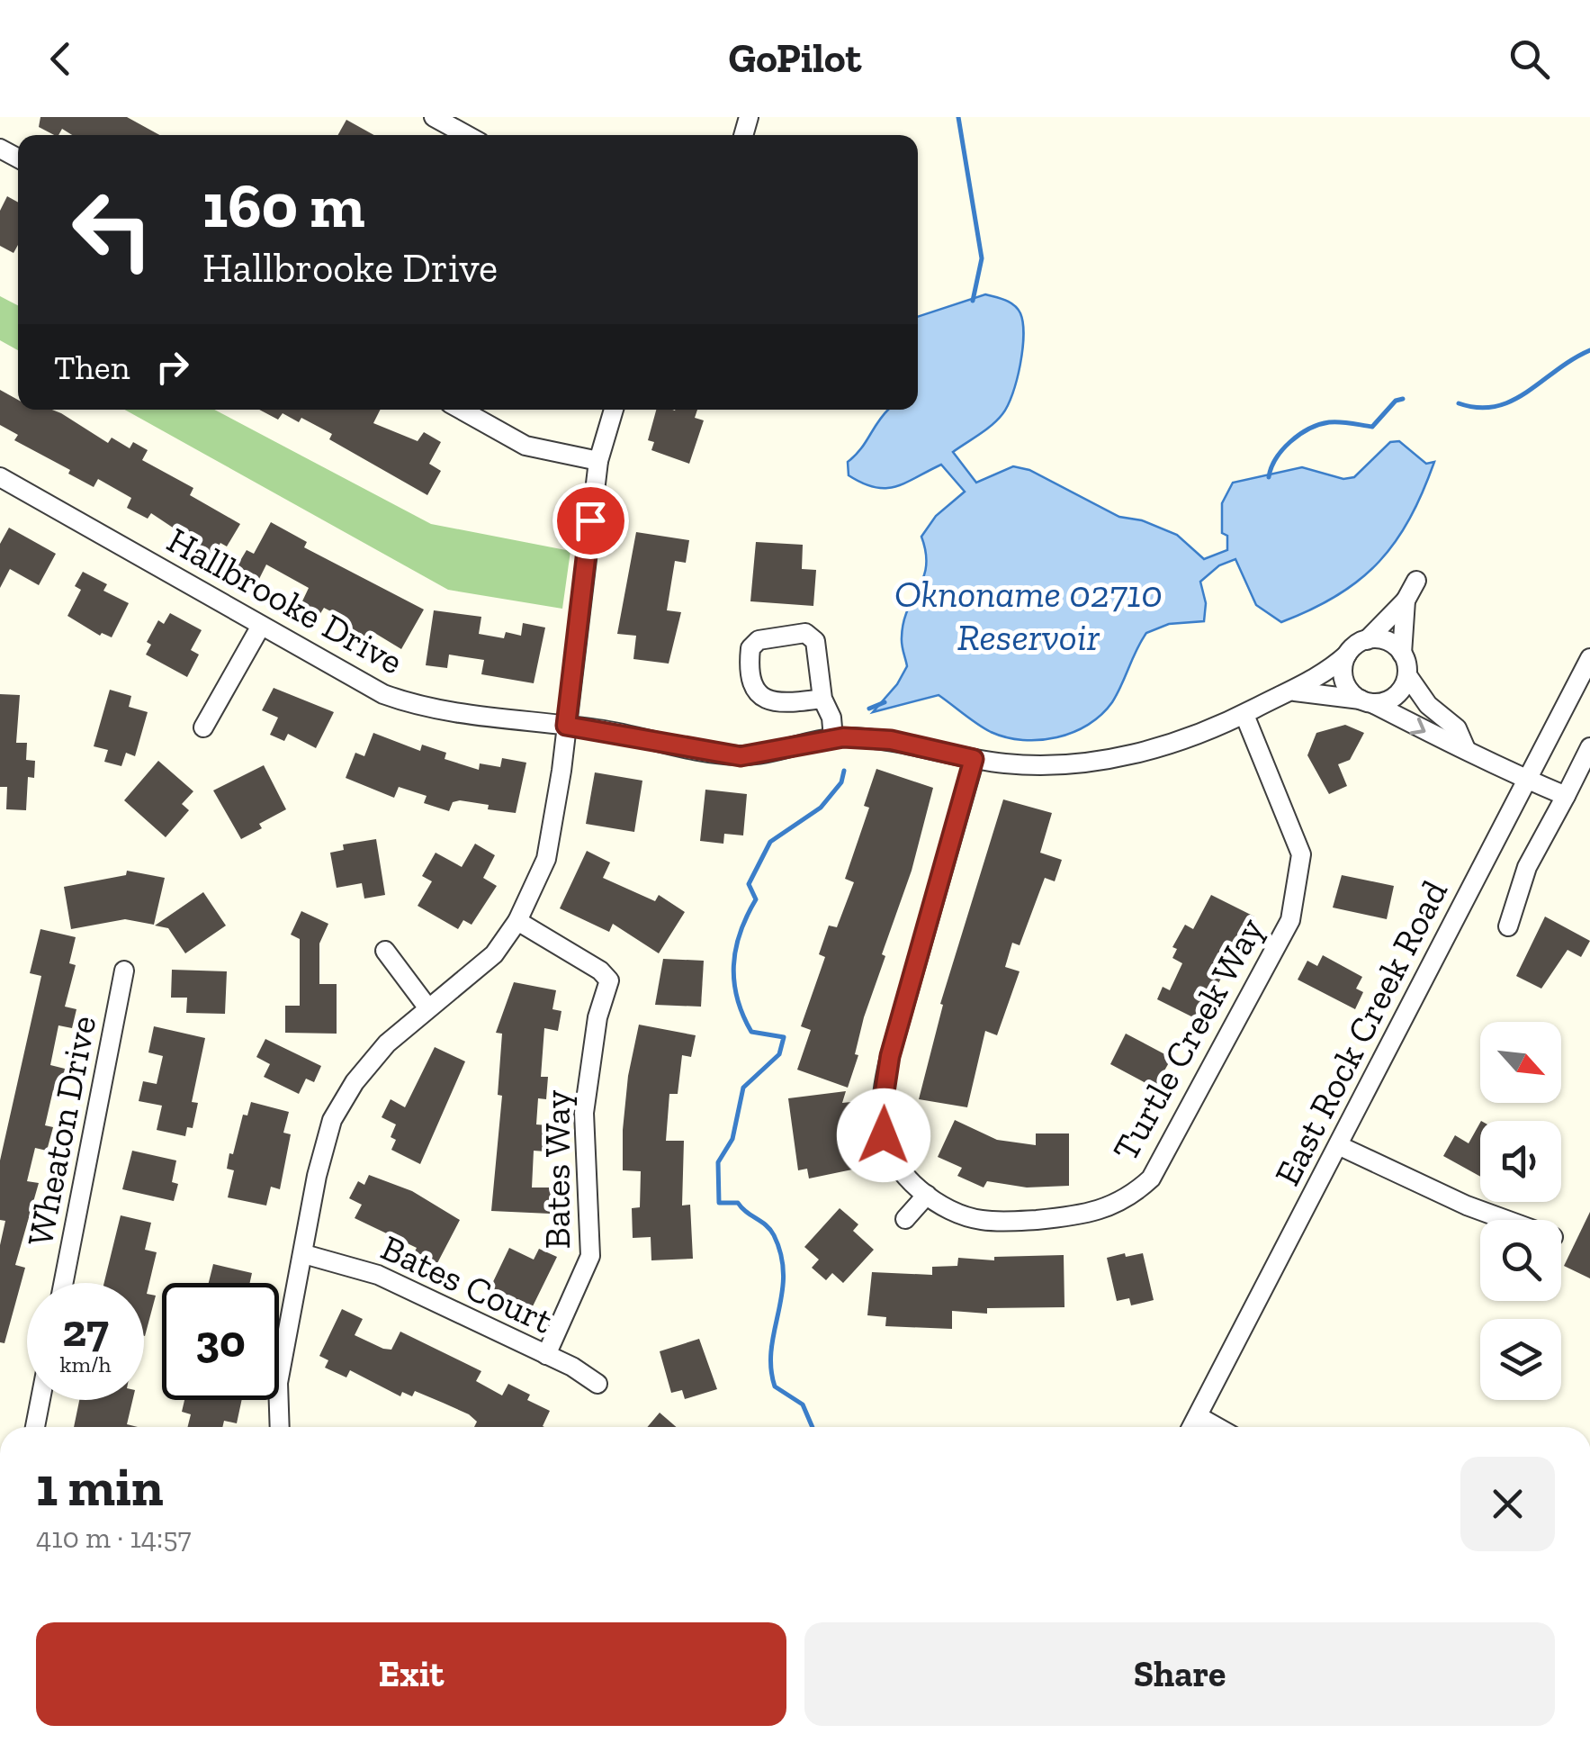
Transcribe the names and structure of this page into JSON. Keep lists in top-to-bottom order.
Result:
{
  "streets": {
    "street": [
      "Hallbrooke Drive",
      "East Rock Creek Road",
      "Turtle Creek Way",
      "Wheaton Drive",
      "Bates Way",
      "Bates Court"
    ]
  },
  "crossings": [
    ["Hallbrooke Drive", "Turtle Creek Way"],
    ["Bates Way", "Bates Court"]
  ],
  "water": ["Oknoname 02710 Reservoir"],
  "north": "bottom right",
  "page": {
    "header": "GoPilot",
    "turn": ["160 m", "Hallbrooke Drive"],
    "then": "Then",
    "speed": "27 km/h",
    "limit": "30",
    "heading": ["1 min", "410 m · 14:57"],
    "buttons": ["Exit", "Share"]
  }
}
